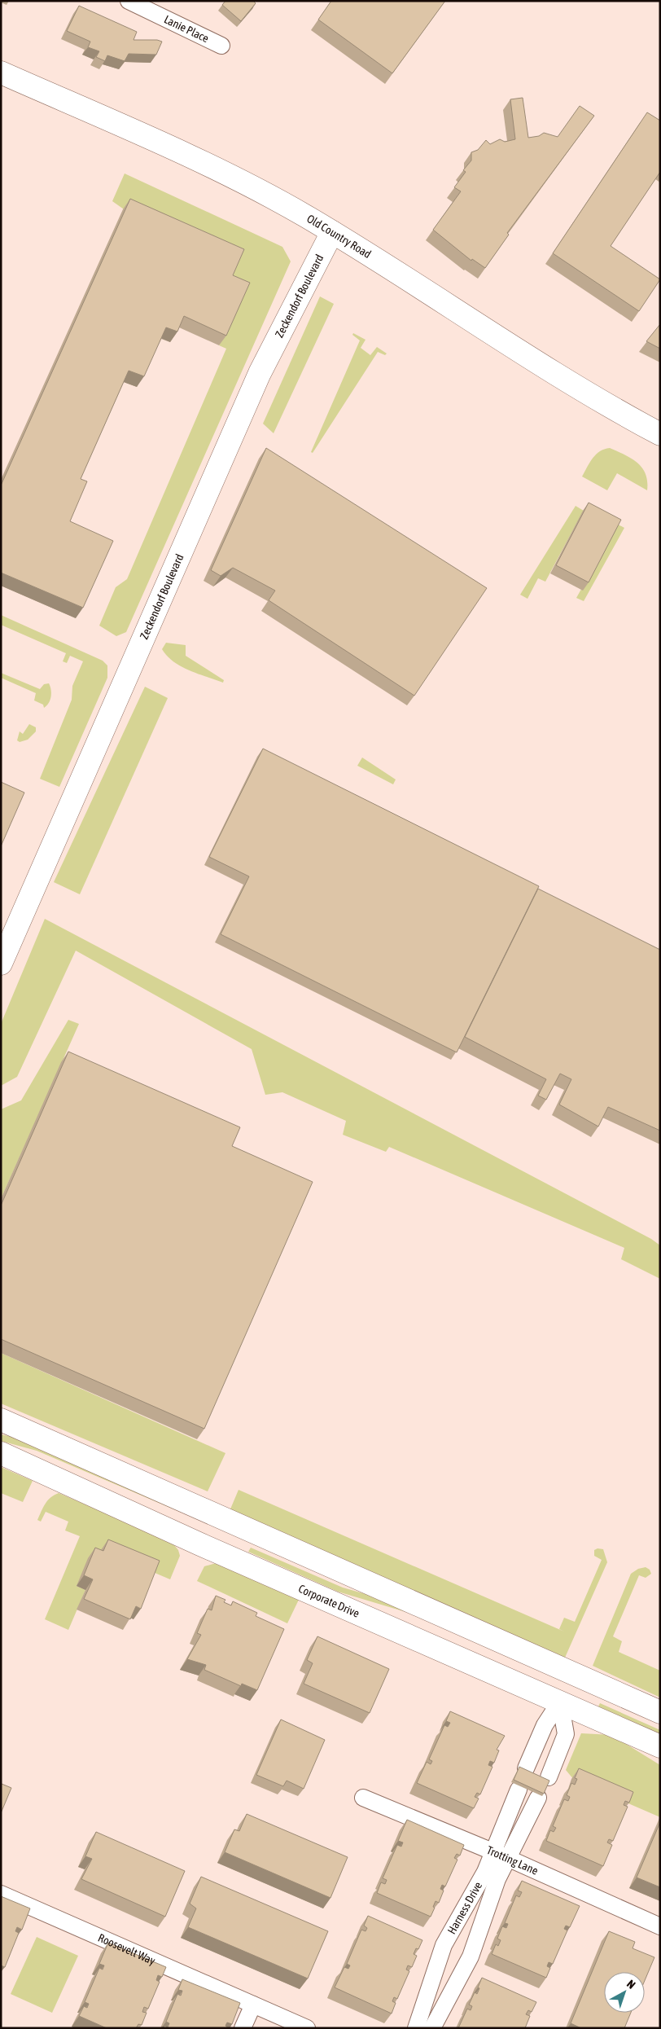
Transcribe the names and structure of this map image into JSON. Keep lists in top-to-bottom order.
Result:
{
  "streets": {
    "main road": ["Old Country Road", "Zeckendorf Boulevard", "Corporate Drive"],
    "street": [
      "Lanie Place",
      "Trotting Lane",
      "Harness Drive",
      "Roosevelt Way"
    ]
  },
  "crossings": [
    ["Old Country Road", "Zeckendorf Boulevard"],
    ["Trotting Lane", "Harness Drive"]
  ],
  "north": "top right"
}
